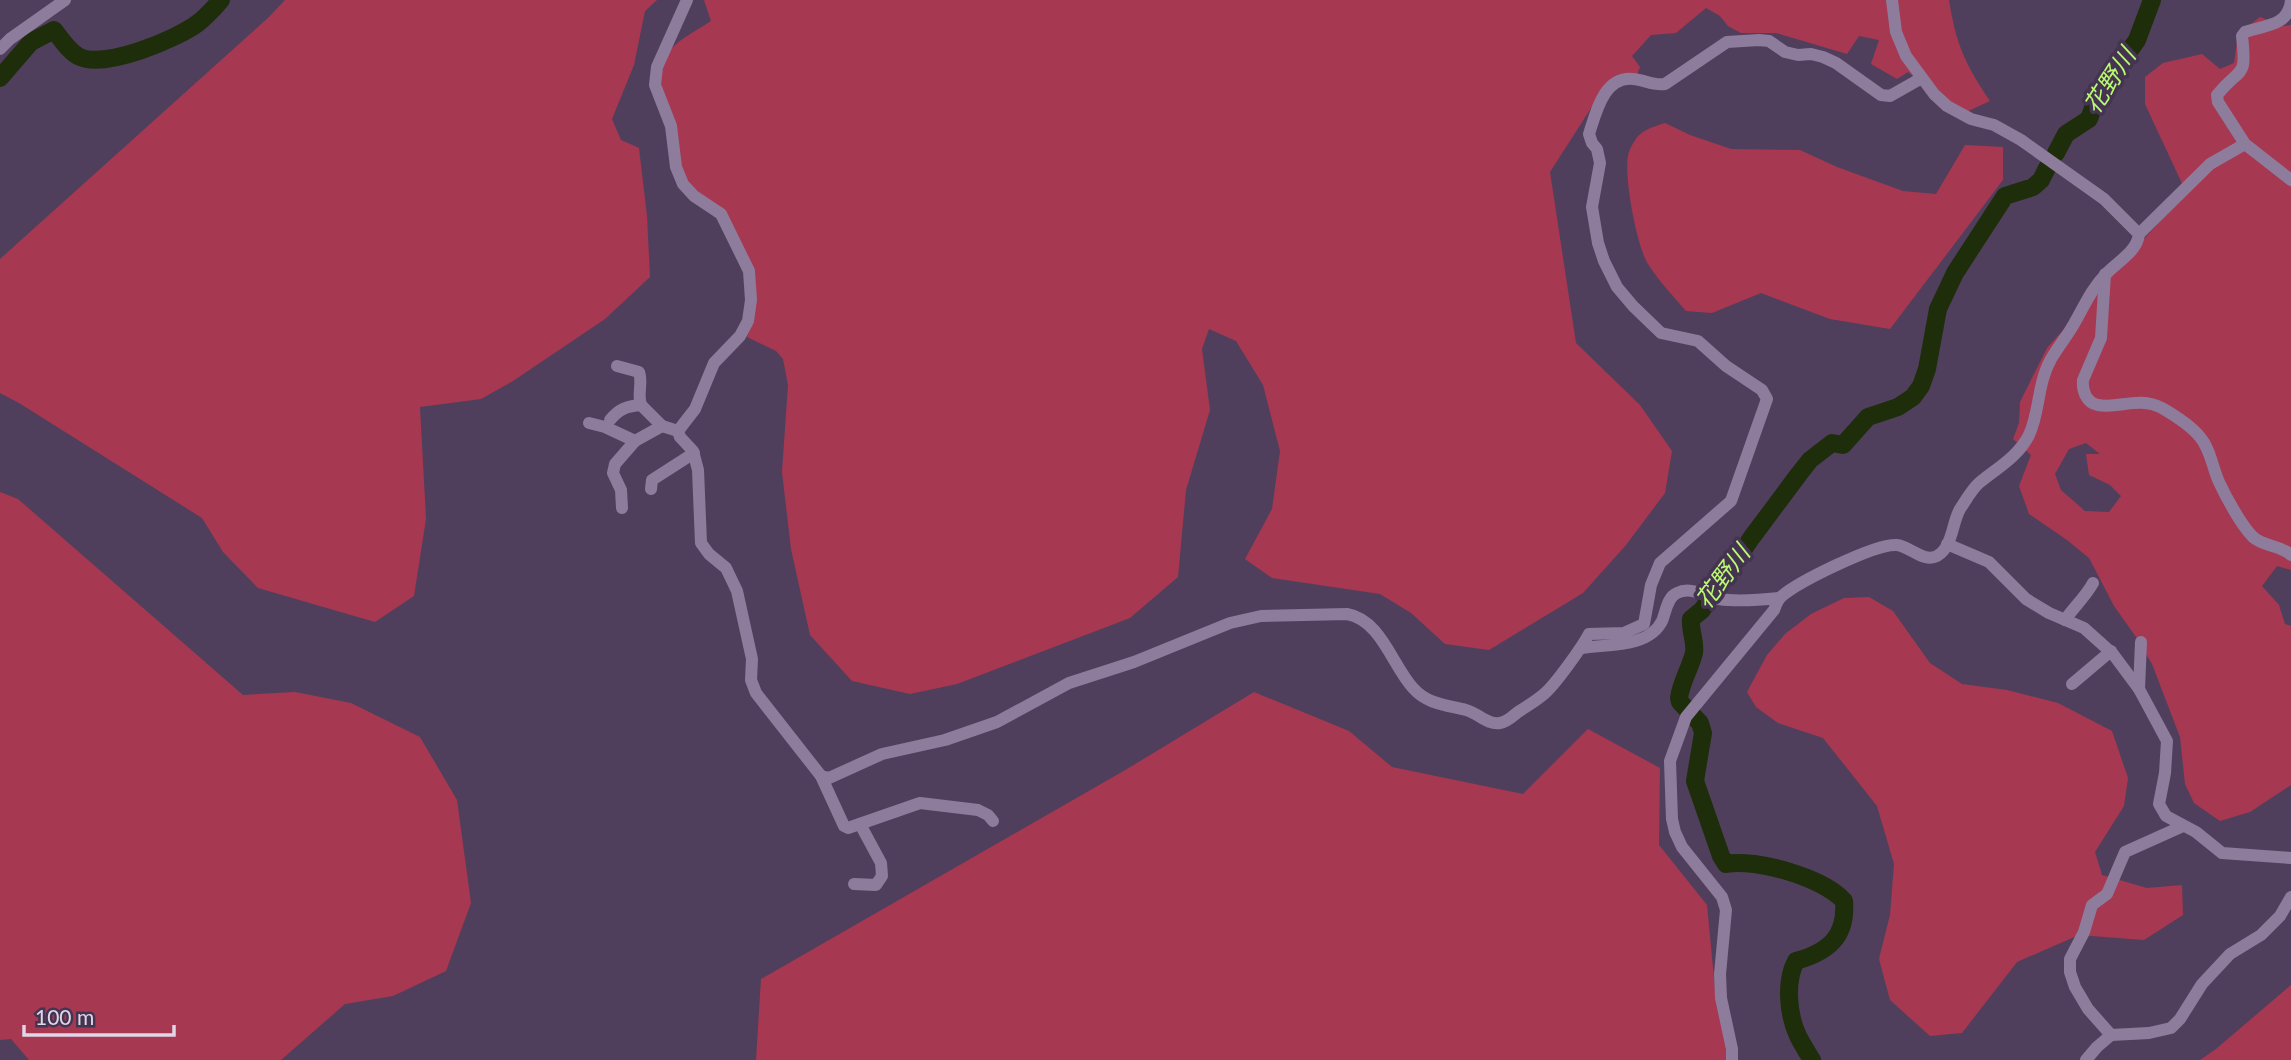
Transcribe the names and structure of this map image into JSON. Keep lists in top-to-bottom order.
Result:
{
  "water": ["花野川"],
  "scale_bar": "100 m"
}
